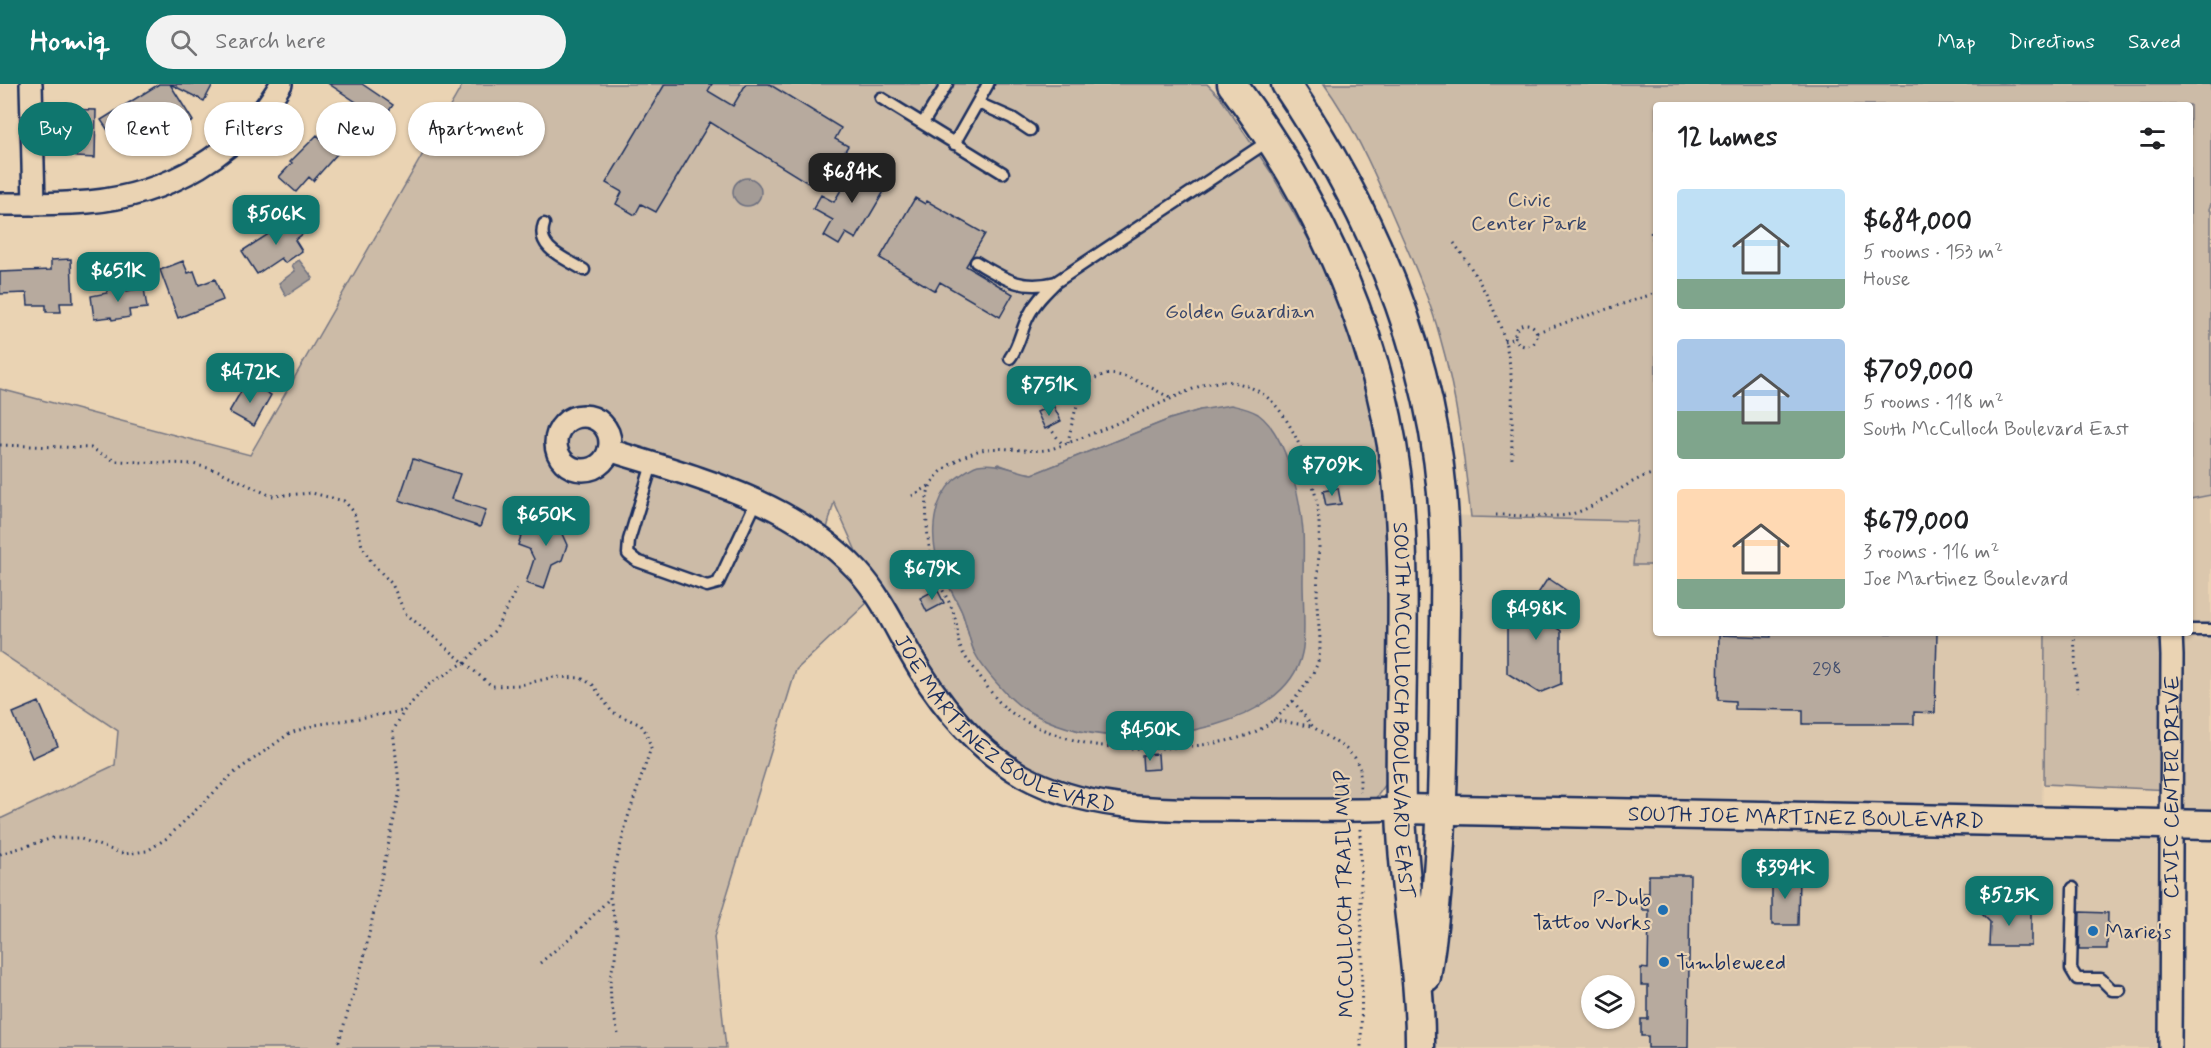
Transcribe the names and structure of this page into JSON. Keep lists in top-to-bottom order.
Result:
{
  "streets": {
    "main road": ["SOUTH MCCULLOCH BOULEVARD EAST", "SOUTH JOE MARTINEZ BOULEVARD"],
    "street": ["JOE MARTINEZ BOULEVARD", "CIVIC CENTER DRIVE"],
    "path": ["MCCULLOCH TRAIL MUP"]
  },
  "crossings": [
    ["SOUTH MCCULLOCH BOULEVARD EAST", "JOE MARTINEZ BOULEVARD"],
    ["SOUTH MCCULLOCH BOULEVARD EAST", "SOUTH JOE MARTINEZ BOULEVARD"],
    ["JOE MARTINEZ BOULEVARD", "SOUTH JOE MARTINEZ BOULEVARD"],
    ["JOE MARTINEZ BOULEVARD", "MCCULLOCH TRAIL MUP"],
    ["CIVIC CENTER DRIVE", "SOUTH JOE MARTINEZ BOULEVARD"]
  ],
  "parks": ["Civic Center Park", "Golden Guardian"],
  "places": ["P-Dub Tattoo Works", "Marie's", "Tumbleweed"],
  "house_numbers": ["298"],
  "page": {
    "header": "Homiq",
    "search": "Search here",
    "nav": ["Map", "Directions", "Saved"],
    "chip": [
      "Buy",
      "Rent",
      "Filters",
      "New",
      "Apartment"
    ],
    "heading": "12 homes",
    "price": [
      "$684K",
      "$506K",
      "$651K",
      "$472K",
      "$751K",
      "$709K",
      "$650K",
      "$679K",
      "$498K",
      "$450K",
      "$394K",
      "$525K"
    ],
    "list": [
      {
        "name": "$684,000",
        "note": "5 rooms · 153 m² · House"
      },
      {
        "name": "$709,000",
        "note": "5 rooms · 118 m² · South McCulloch Boulevard East"
      },
      {
        "name": "$679,000",
        "note": "3 rooms · 116 m² · Joe Martinez Boulevard"
      }
    ]
  }
}
